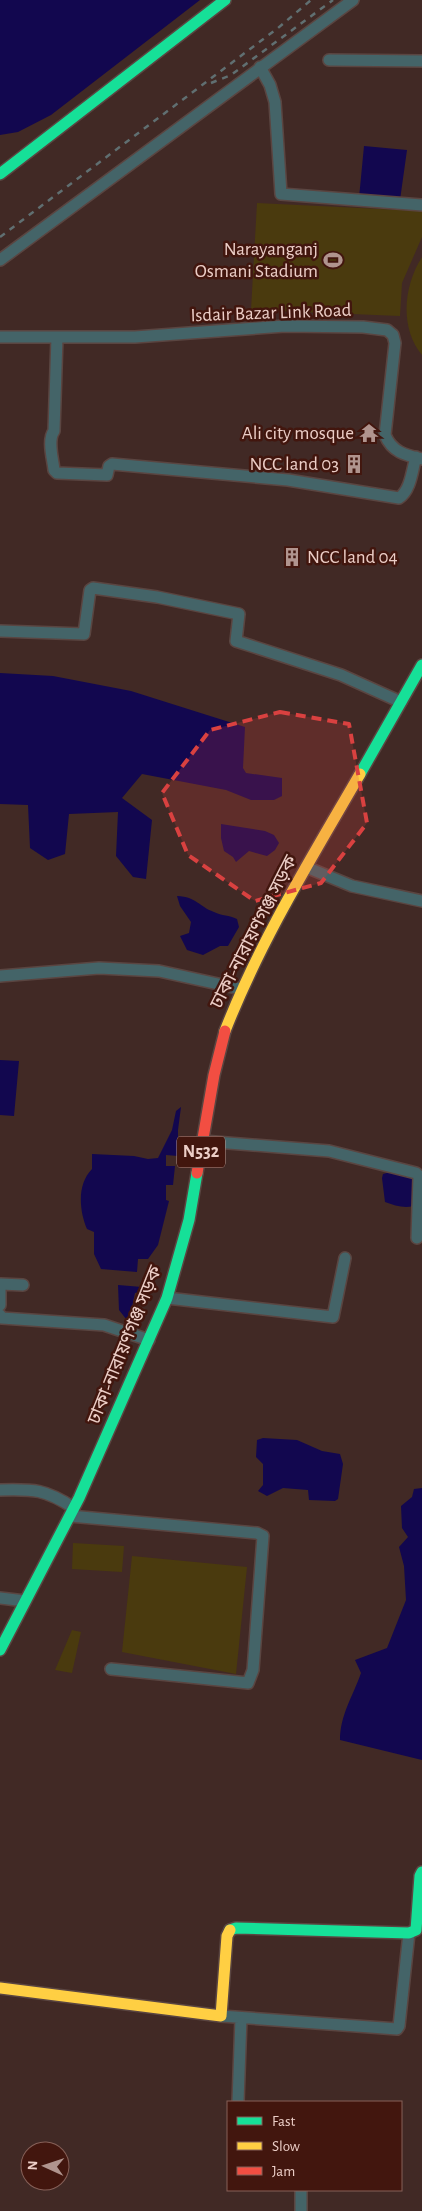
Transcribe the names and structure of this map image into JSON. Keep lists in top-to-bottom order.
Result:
{
  "streets": {
    "main road": ["ঢাকা-নারায়ণগঞ্জ সড়ক", "N532"],
    "street": ["Isdair Bazar Link Road"]
  },
  "places": {
    "sports": ["Narayanganj Osmani Stadium"],
    "temple": ["Ali city mosque"],
    "building": ["NCC land 03", "NCC land 04"]
  },
  "legend": ["Fast", "Slow", "Jam"],
  "north": "left"
}
